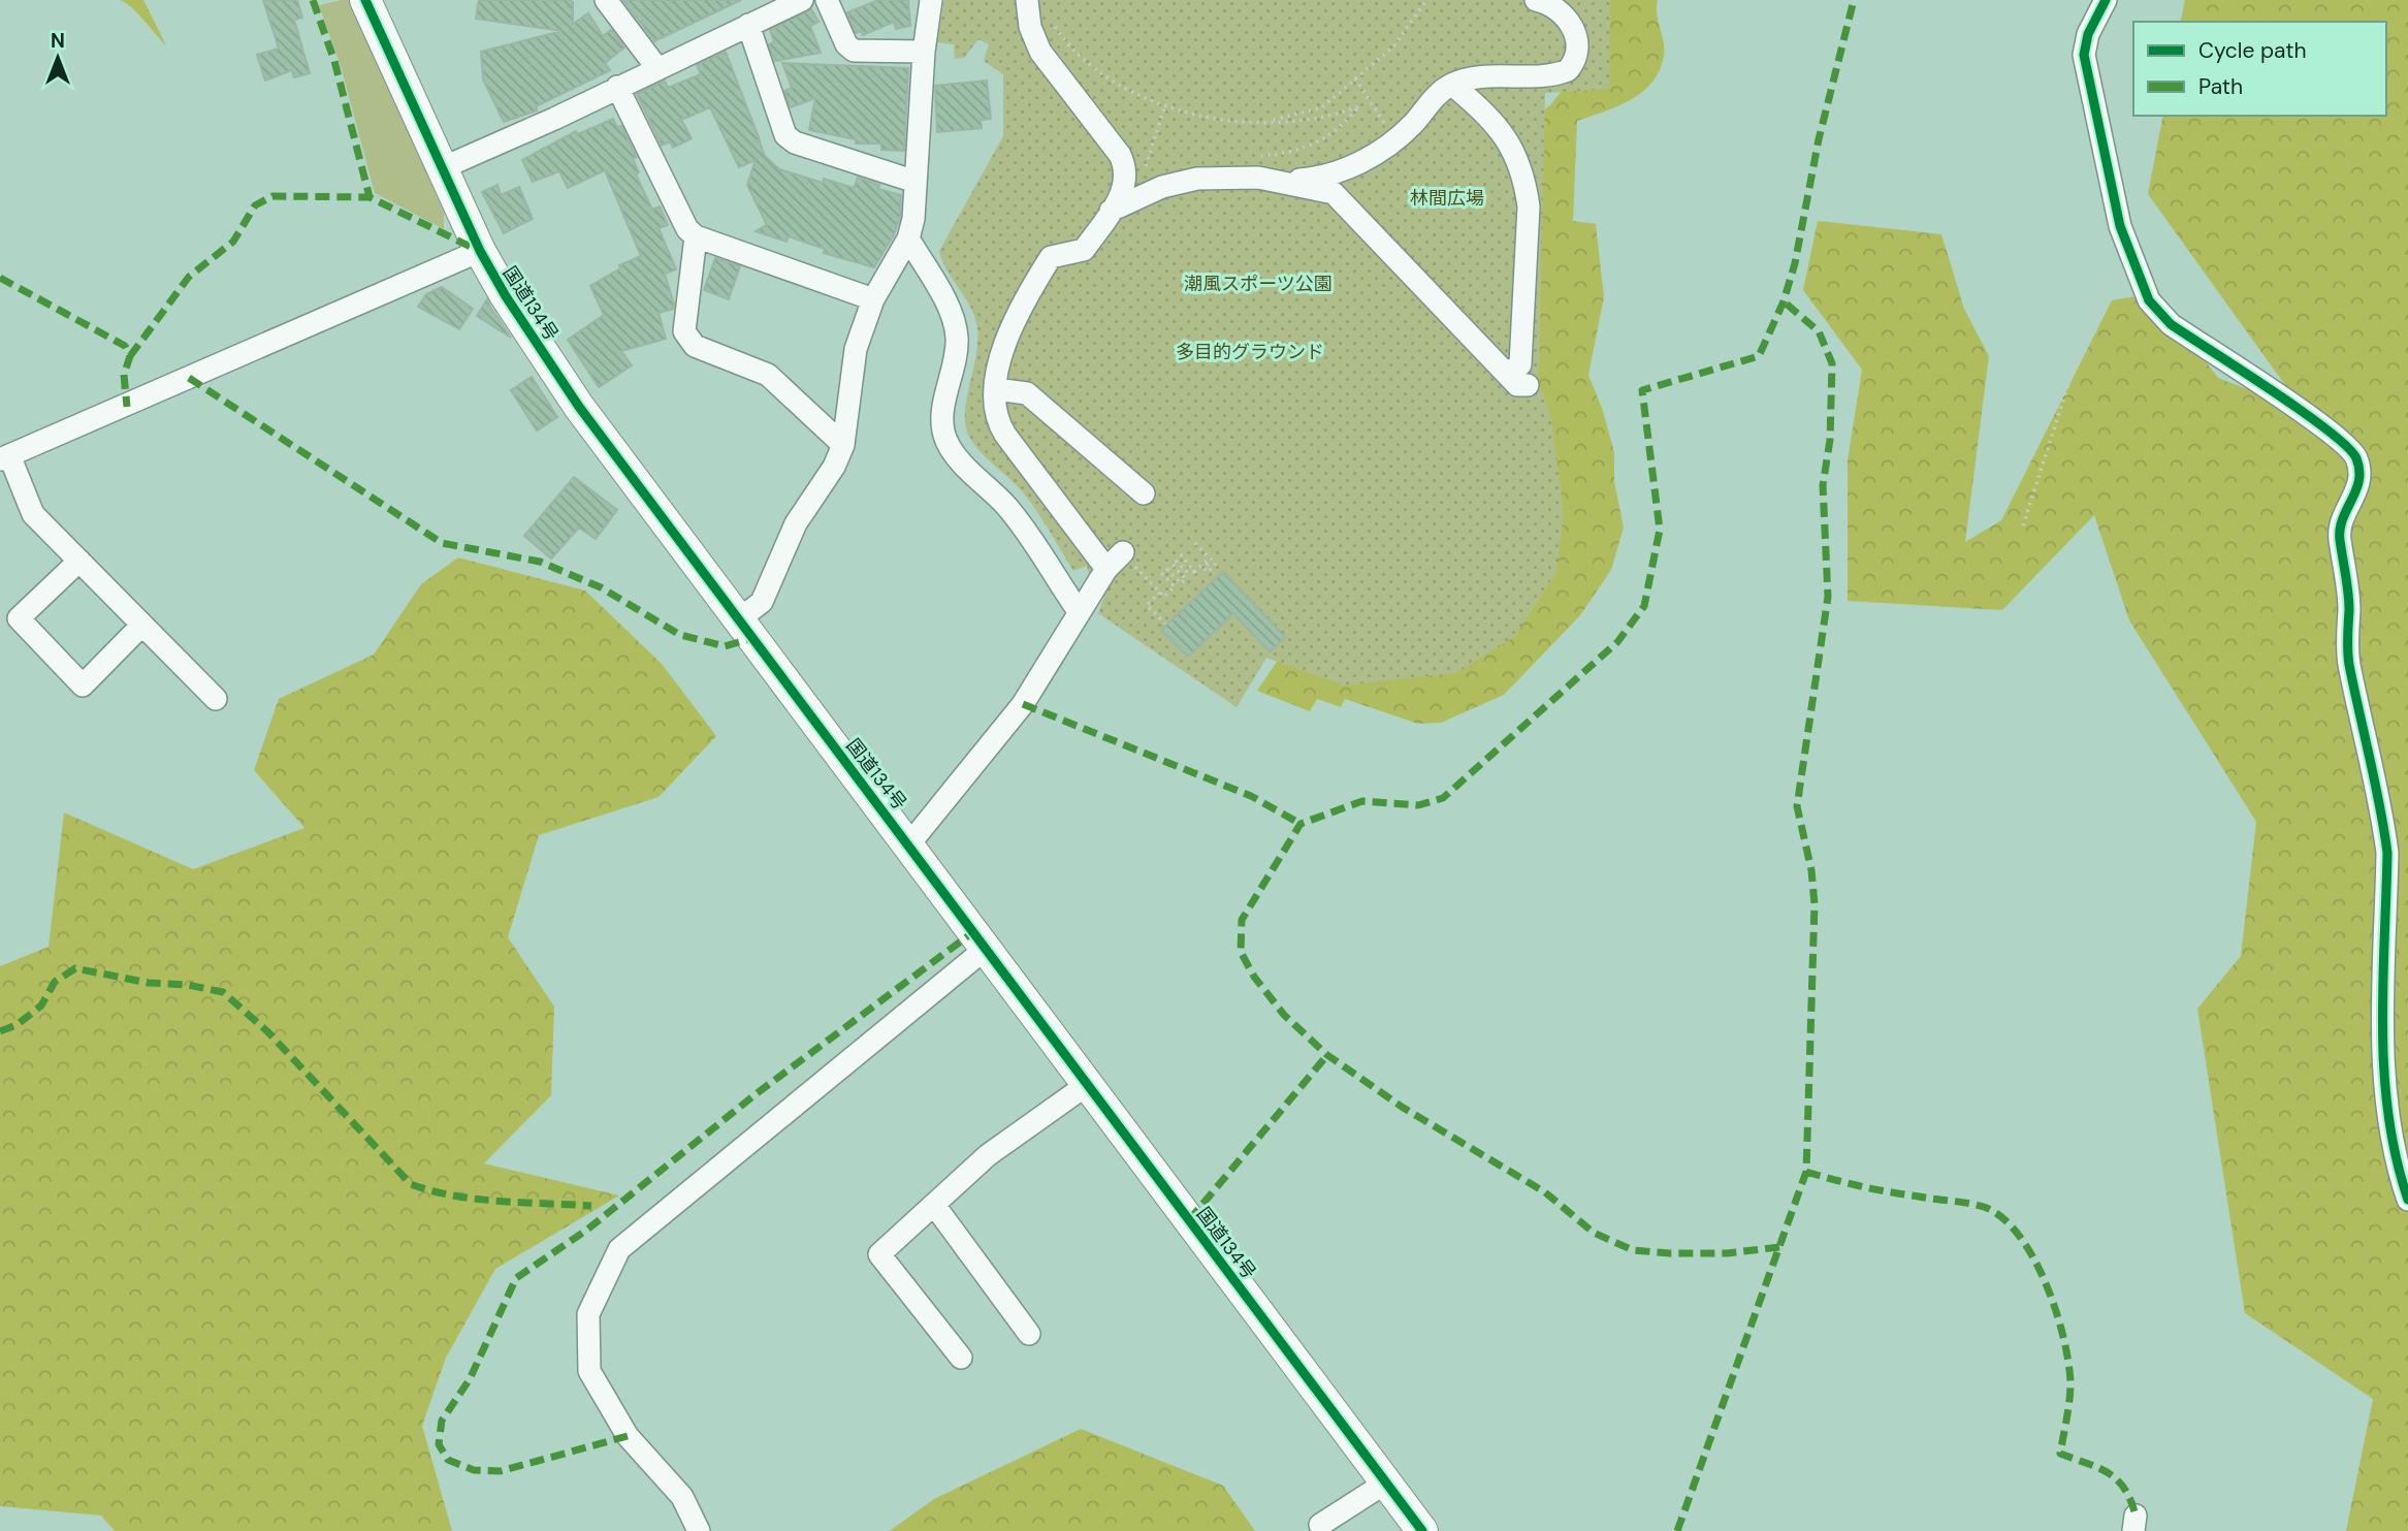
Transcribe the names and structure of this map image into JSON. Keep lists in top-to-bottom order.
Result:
{
  "streets": {
    "highway": ["国道134号"]
  },
  "parks": ["林間広場", "潮風スポーツ公園", "多目的グラウンド"],
  "legend": ["Cycle path", "Path"],
  "north": "top"
}
